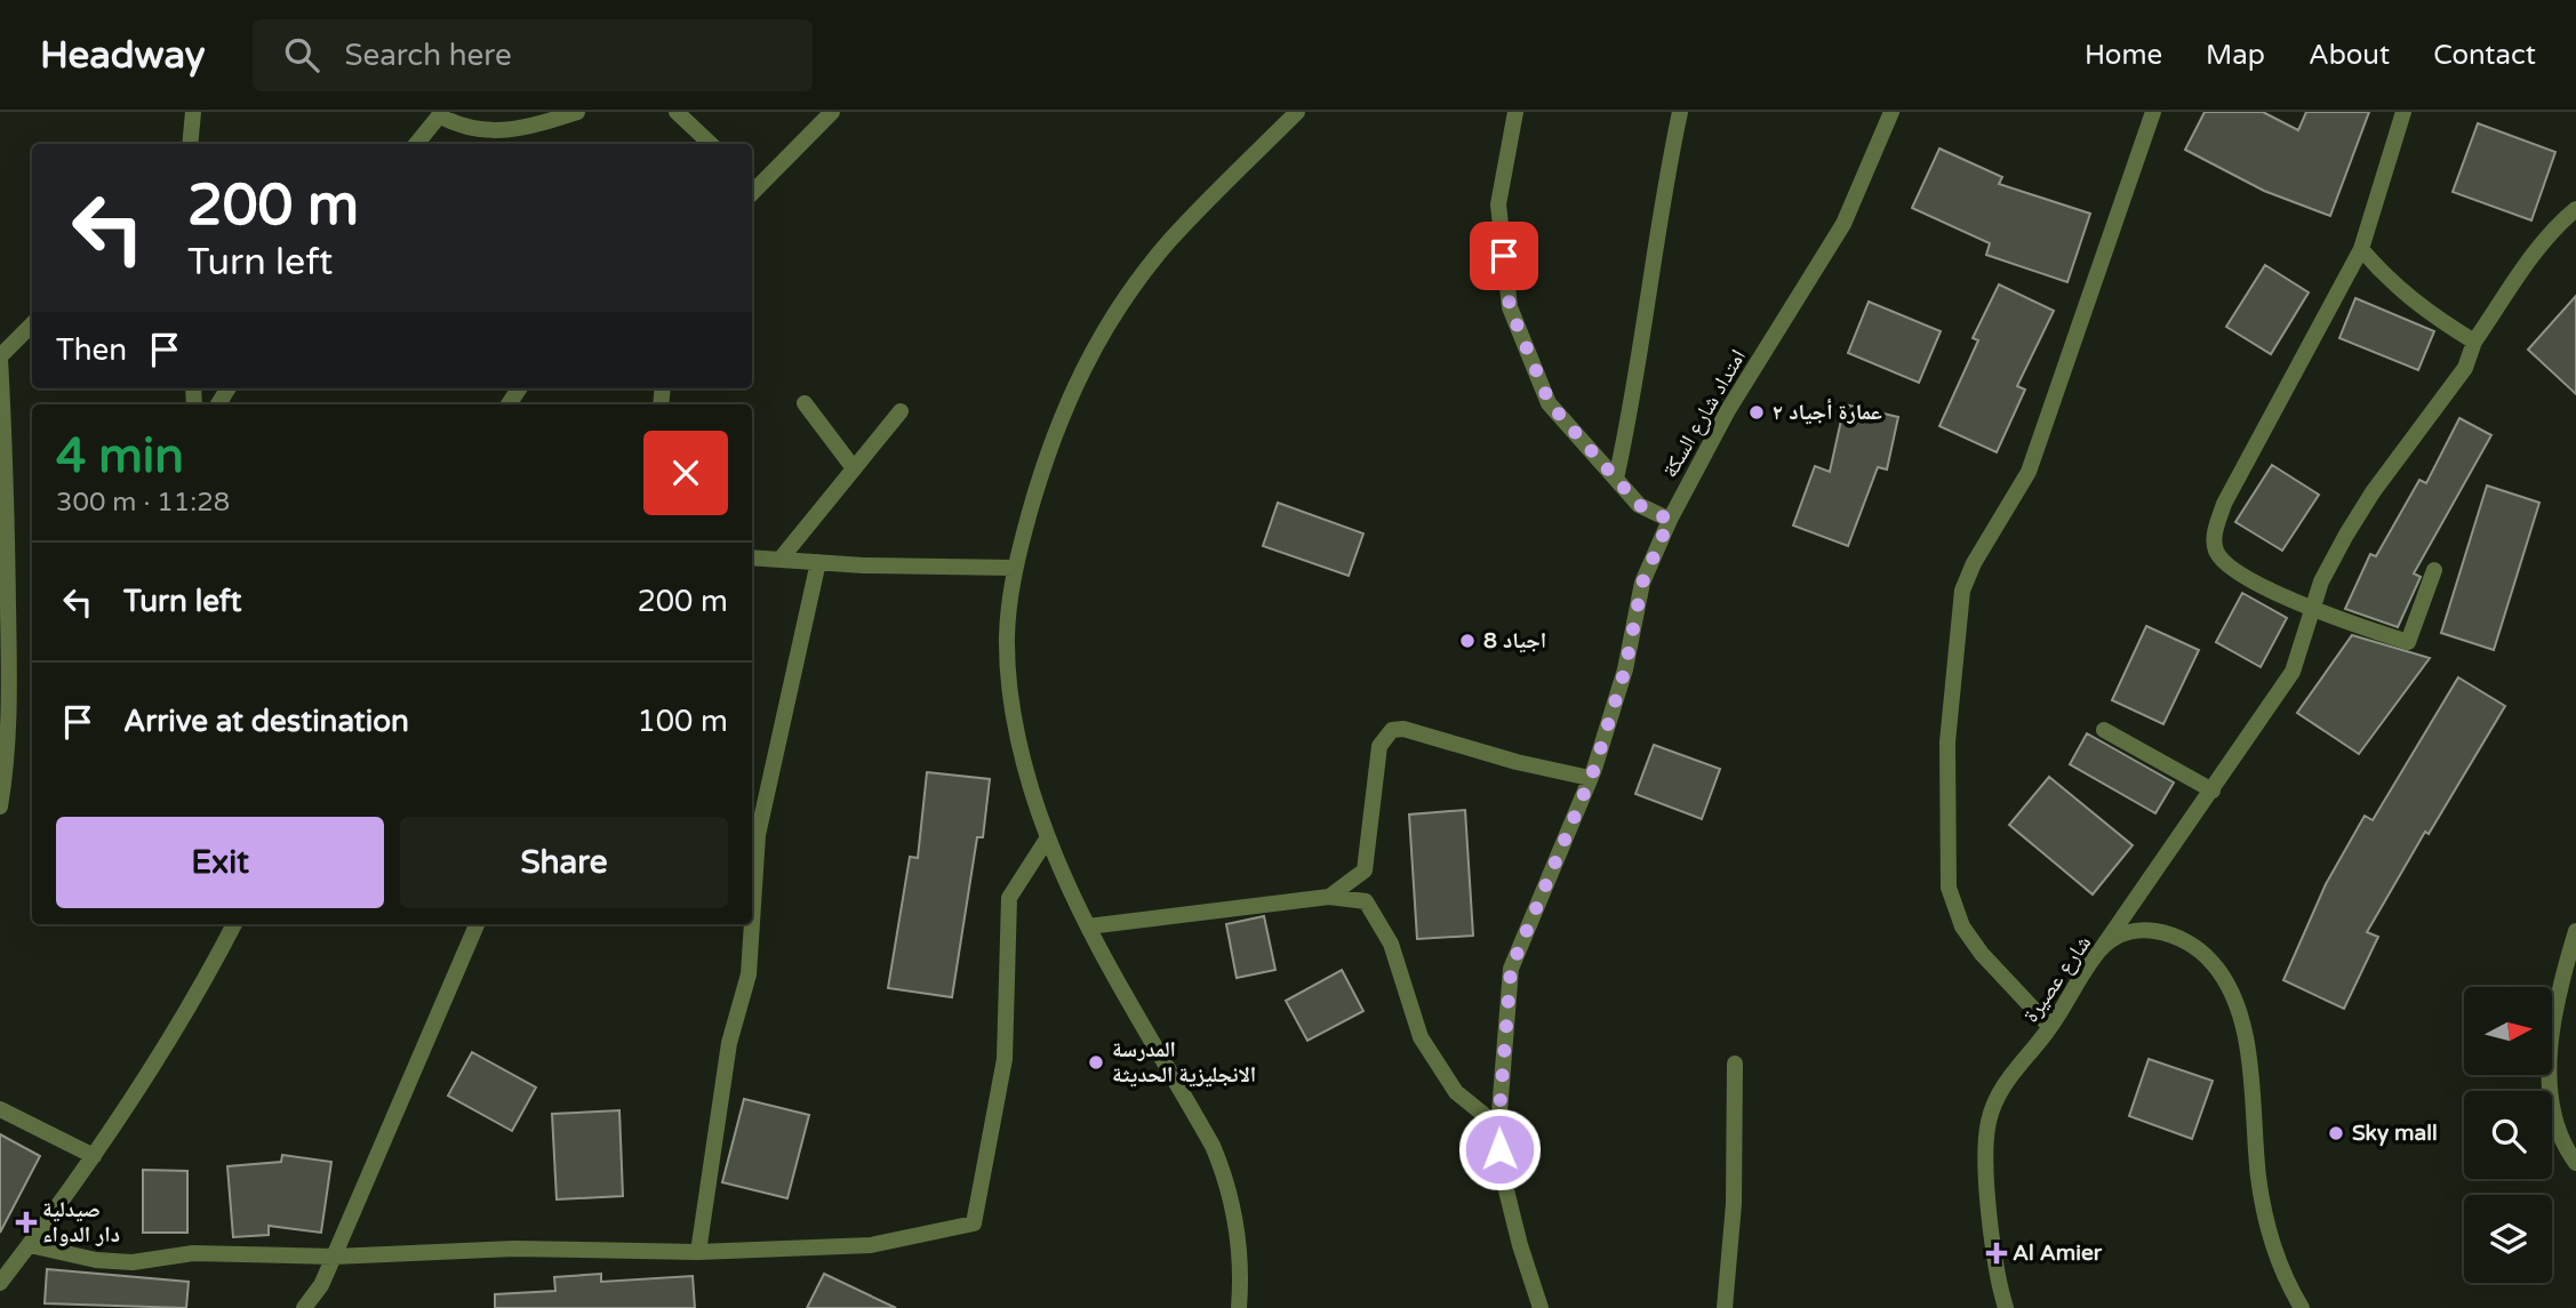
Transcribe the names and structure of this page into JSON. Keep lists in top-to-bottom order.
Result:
{
  "streets": {
    "street": ["امتداد شارع السكة", "شارع عصيرة"]
  },
  "places": {
    "other": [
      "عمارة أجياد ٢",
      "اجياد 8",
      "المدرسة الانجليزية الحديثة",
      "Sky mall"
    ],
    "health": ["صيدلية دار الدواء", "Al Amier"]
  },
  "north": "right",
  "page": {
    "header": "Headway",
    "search": "Search here",
    "nav": [
      "Home",
      "Map",
      "About",
      "Contact"
    ],
    "turn": ["200 m", "Turn left"],
    "then": "Then",
    "heading": ["4 min", "300 m · 11:28"],
    "list": [
      {
        "name": "Turn left",
        "value": "200 m"
      },
      {
        "name": "Arrive at destination",
        "value": "100 m"
      }
    ],
    "buttons": ["Exit", "Share"]
  }
}
